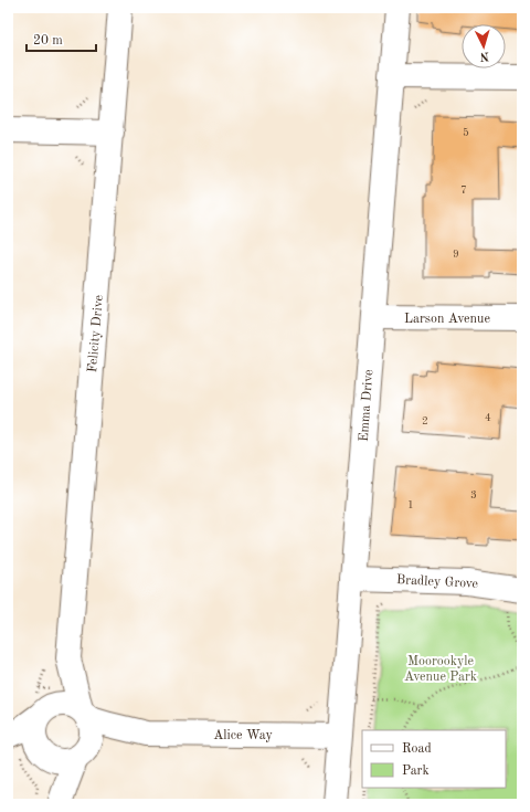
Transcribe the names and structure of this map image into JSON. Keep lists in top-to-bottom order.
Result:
{
  "streets": {
    "street": [
      "Larson Avenue",
      "Felicity Drive",
      "Emma Drive",
      "Bradley Grove",
      "Alice Way"
    ]
  },
  "crossings": [
    ["Larson Avenue", "Emma Drive"],
    ["Felicity Drive", "Alice Way"],
    ["Emma Drive", "Bradley Grove"],
    ["Emma Drive", "Alice Way"]
  ],
  "parks": ["Moorookyle Avenue Park"],
  "house_numbers": [
    "5",
    "7",
    "9",
    "4",
    "2",
    "3",
    "1"
  ],
  "legend": ["Road", "Park"],
  "scale_bar": "20 m",
  "north": "bottom"
}
